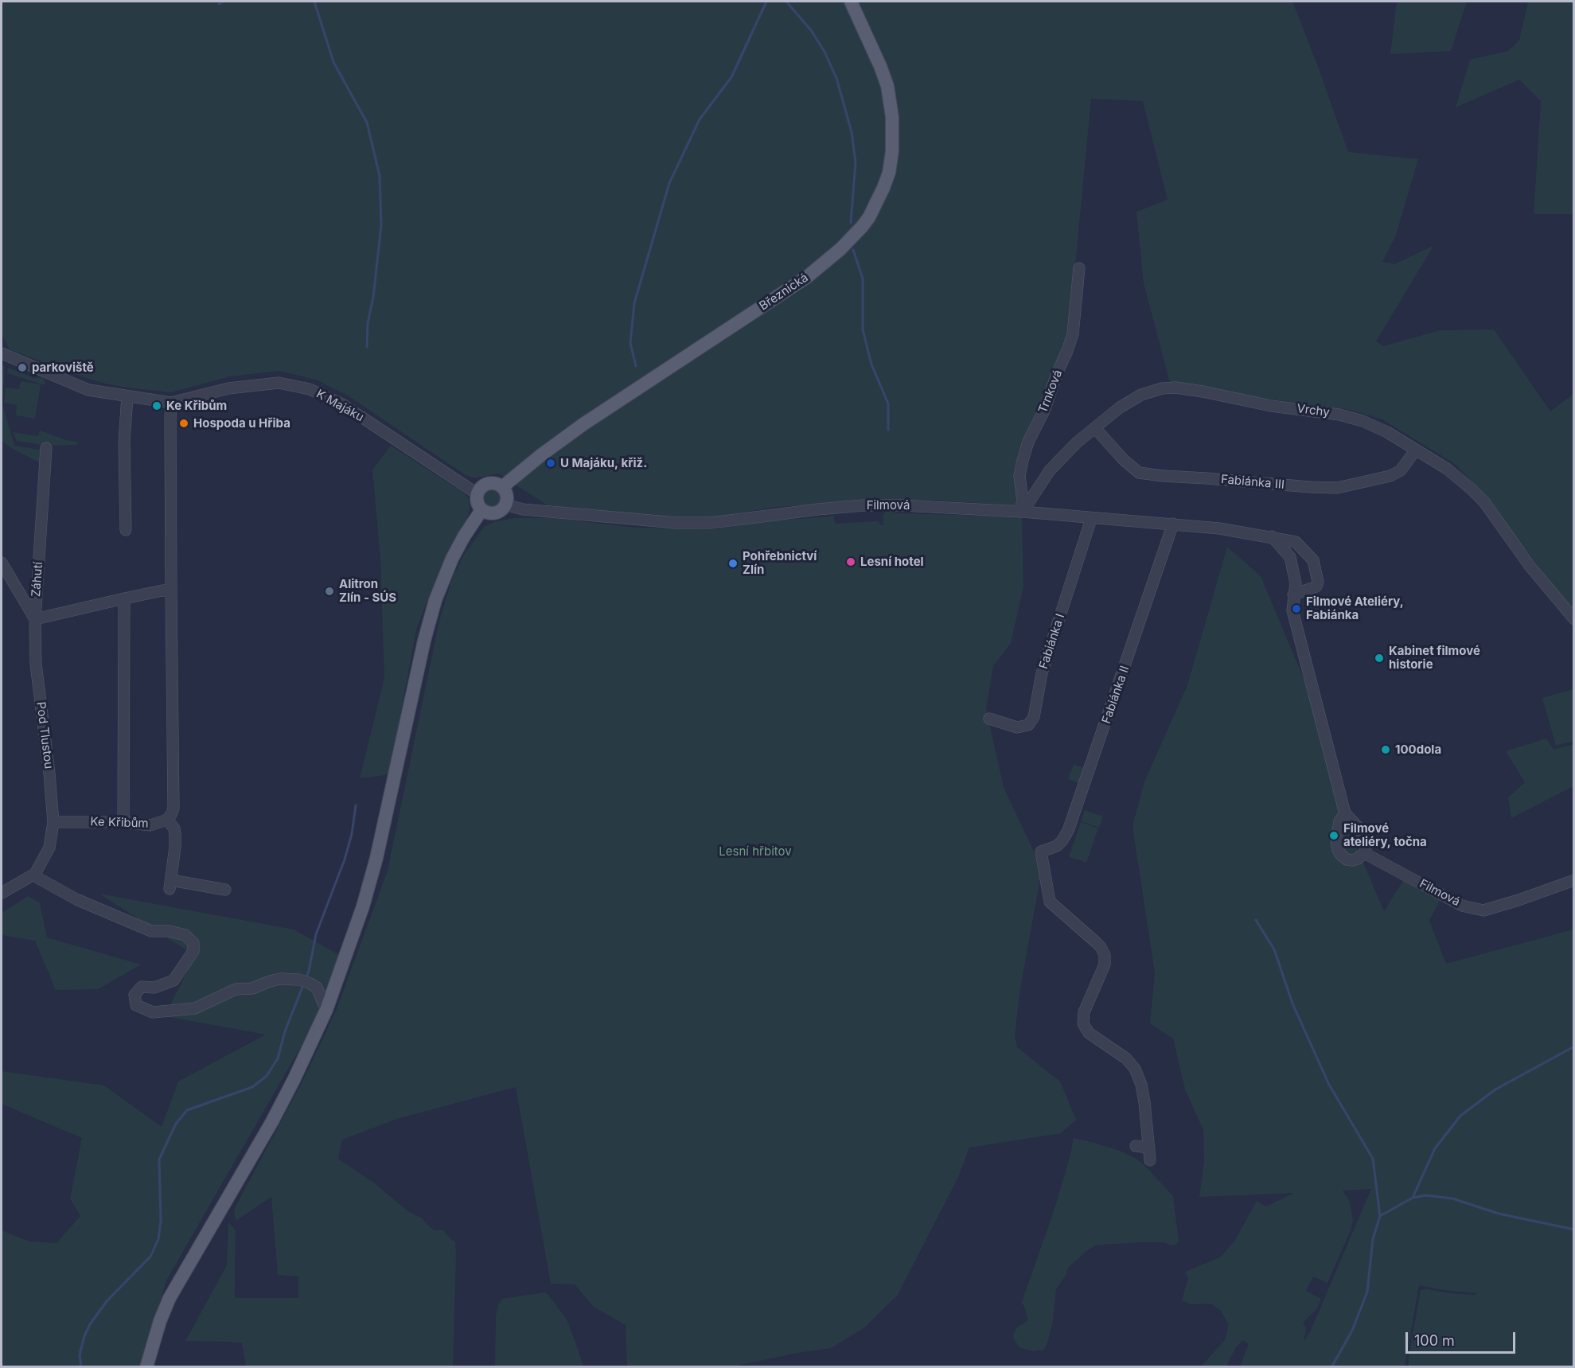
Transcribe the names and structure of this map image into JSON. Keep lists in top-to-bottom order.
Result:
{
  "streets": {
    "main road": ["Březnická"],
    "street": [
      "Trnková",
      "K Majáku",
      "Vrchy",
      "Fabiánka III",
      "Filmová",
      "Záhutí",
      "Fabiánka I",
      "Fabiánka II",
      "Pod Tlustou",
      "Ke Křibům"
    ]
  },
  "crossings": [
    ["Březnická", "K Majáku"],
    ["Březnická", "Filmová"],
    ["Trnková", "Vrchy"],
    ["Trnková", "Filmová"],
    ["K Majáku", "Filmová"],
    ["Vrchy", "Fabiánka III"],
    ["Vrchy", "Filmová"],
    ["Filmová", "Fabiánka I"],
    ["Filmová", "Fabiánka II"],
    ["Záhutí", "Pod Tlustou"],
    ["Pod Tlustou", "Ke Křibům"]
  ],
  "parks": ["Lesní hřbitov"],
  "places": [
    "parkoviště",
    "Ke Křibům",
    "Hospoda u Hřiba",
    "U Majáku, křiž.",
    "Lesní hotel",
    "Pohřebnictví Zlín",
    "Alitron Zlín - SÚS",
    "Filmové Ateliéry, Fabiánka",
    "Kabinet filmové historie",
    "100dola",
    "Filmové ateliéry, točna"
  ],
  "scale_bar": "100 m"
}
